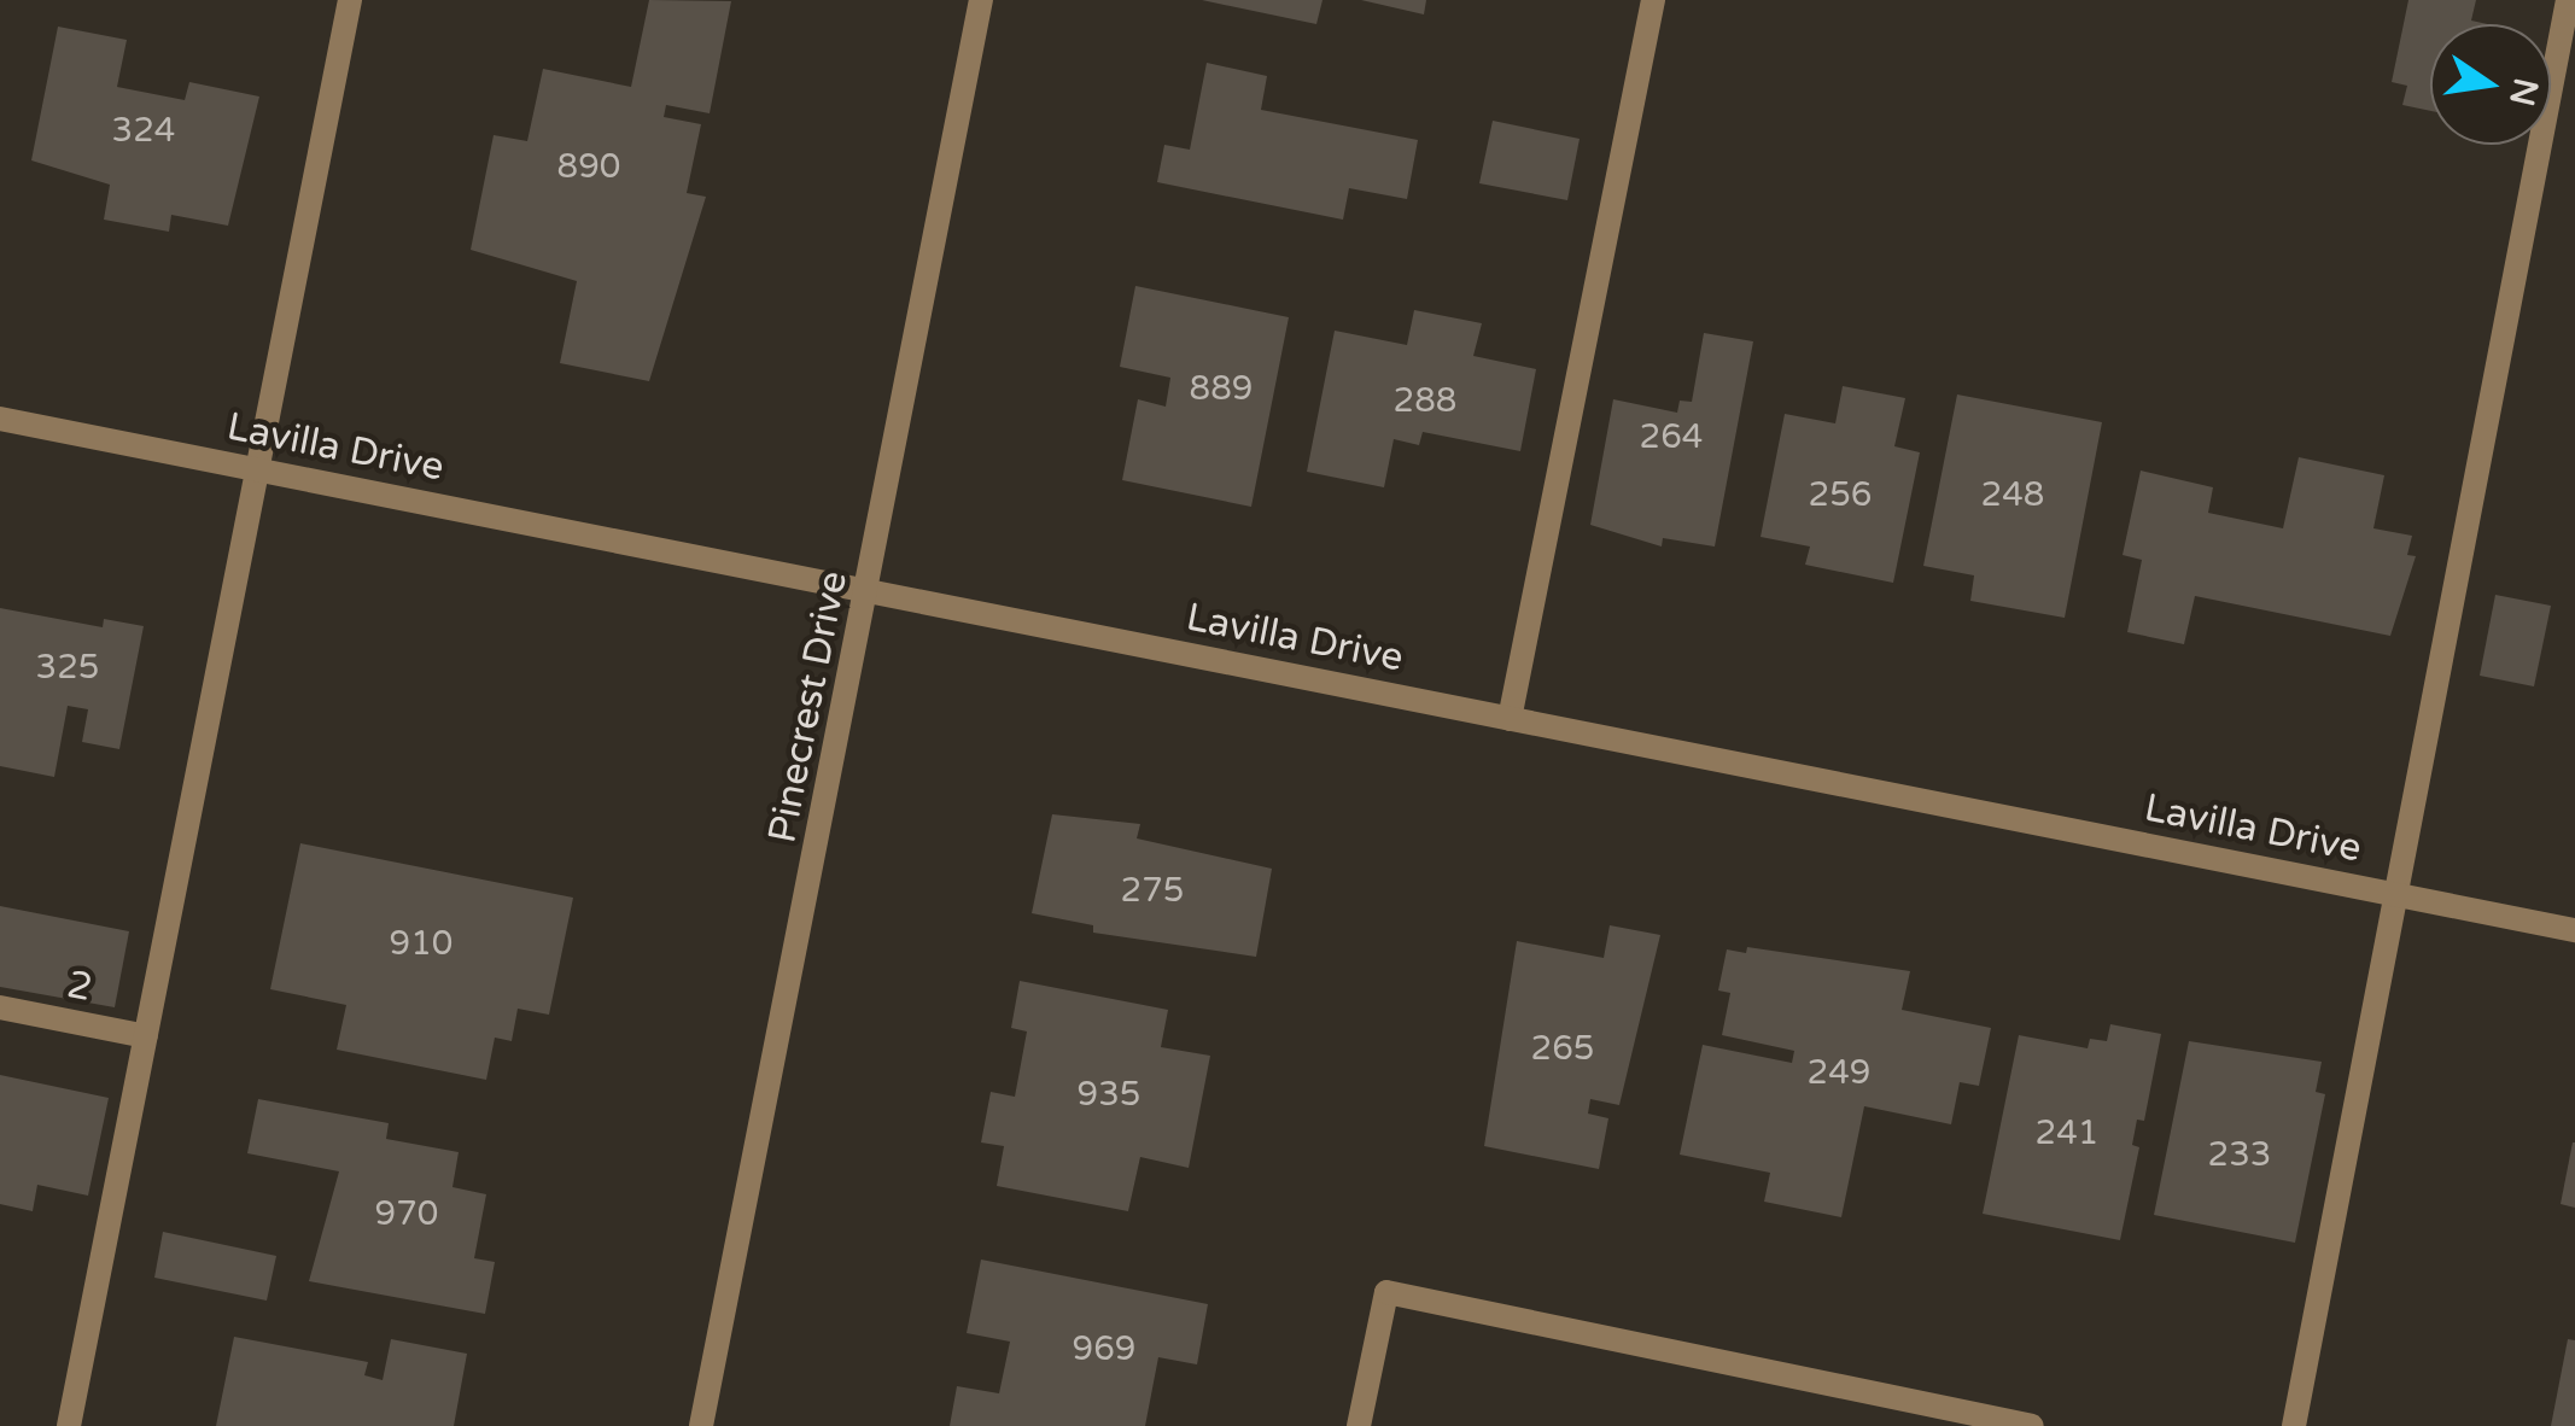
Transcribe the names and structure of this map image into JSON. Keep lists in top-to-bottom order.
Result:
{
  "streets": {
    "street": ["Lavilla Drive", "Pinecrest Drive", "2"]
  },
  "crossings": [
    ["Lavilla Drive", "Pinecrest Drive"]
  ],
  "house_numbers": [
    "324",
    "890",
    "889",
    "288",
    "264",
    "256",
    "248",
    "325",
    "275",
    "910",
    "265",
    "249",
    "935",
    "241",
    "233",
    "970",
    "969"
  ],
  "north": "right"
}
